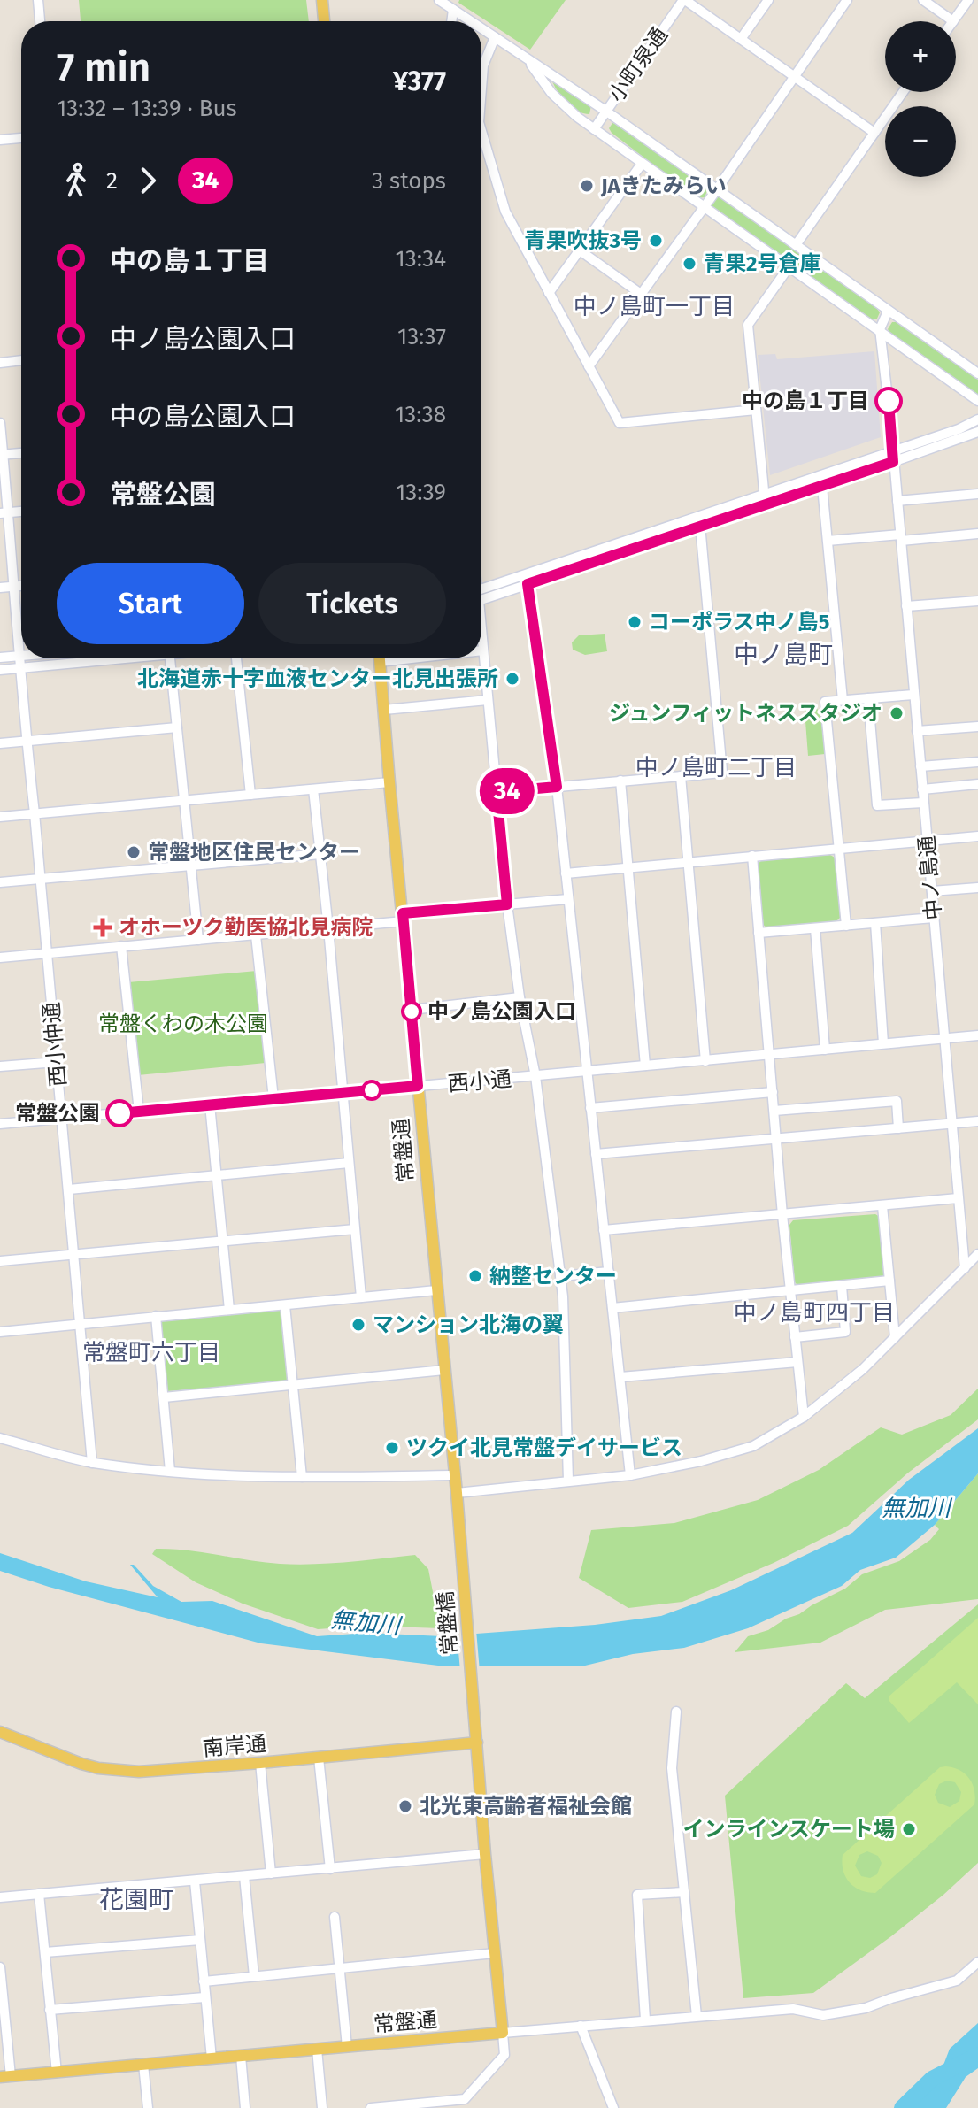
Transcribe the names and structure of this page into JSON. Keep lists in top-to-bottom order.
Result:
{
  "streets": {
    "main road": ["常盤通", "常盤橋", "南岸通"],
    "street": [
      "小町泉通",
      "中ノ島通",
      "西小仲通",
      "西小通"
    ]
  },
  "crossings": [
    ["西小仲通", "西小通"],
    ["西小通", "常盤通"],
    ["常盤通", "常盤橋"],
    ["常盤橋", "南岸通"]
  ],
  "districts": [
    "中ノ島町一丁目",
    "中ノ島町",
    "中ノ島町二丁目",
    "中ノ島町四丁目",
    "常盤町六丁目",
    "花園町"
  ],
  "water": ["無加川"],
  "parks": ["常盤くわの木公園"],
  "places": {
    "other": [
      "JAきたみらい",
      "青果吹抜3号",
      "青果2号倉庫",
      "中の島１丁目",
      "コーポラス中ノ島5",
      "北海道赤十字血液センター北見出張所",
      "ジュンフィットネススタジオ",
      "常盤地区住民センター",
      "中ノ島公園入口",
      "常盤公園",
      "納整センター",
      "マンション北海の翼",
      "ツクイ北見常盤デイサービス",
      "北光東高齢者福祉会館",
      "インラインスケート場"
    ],
    "health": ["オホーツク勤医協北見病院"]
  },
  "lines": ["bus line 34"],
  "page": {
    "on_map": "34",
    "map_buttons": ["+", "−"],
    "heading": ["7 min", "13:32 – 13:39 · Bus", "¥377"],
    "legs": ["2", "34", "3 stops"],
    "list": [
      {
        "name": "中の島１丁目",
        "value": "13:34"
      },
      {
        "name": "中ノ島公園入口",
        "value": "13:37"
      },
      {
        "name": "中の島公園入口",
        "value": "13:38"
      },
      {
        "name": "常盤公園",
        "value": "13:39"
      }
    ],
    "buttons": ["Start", "Tickets"]
  }
}
